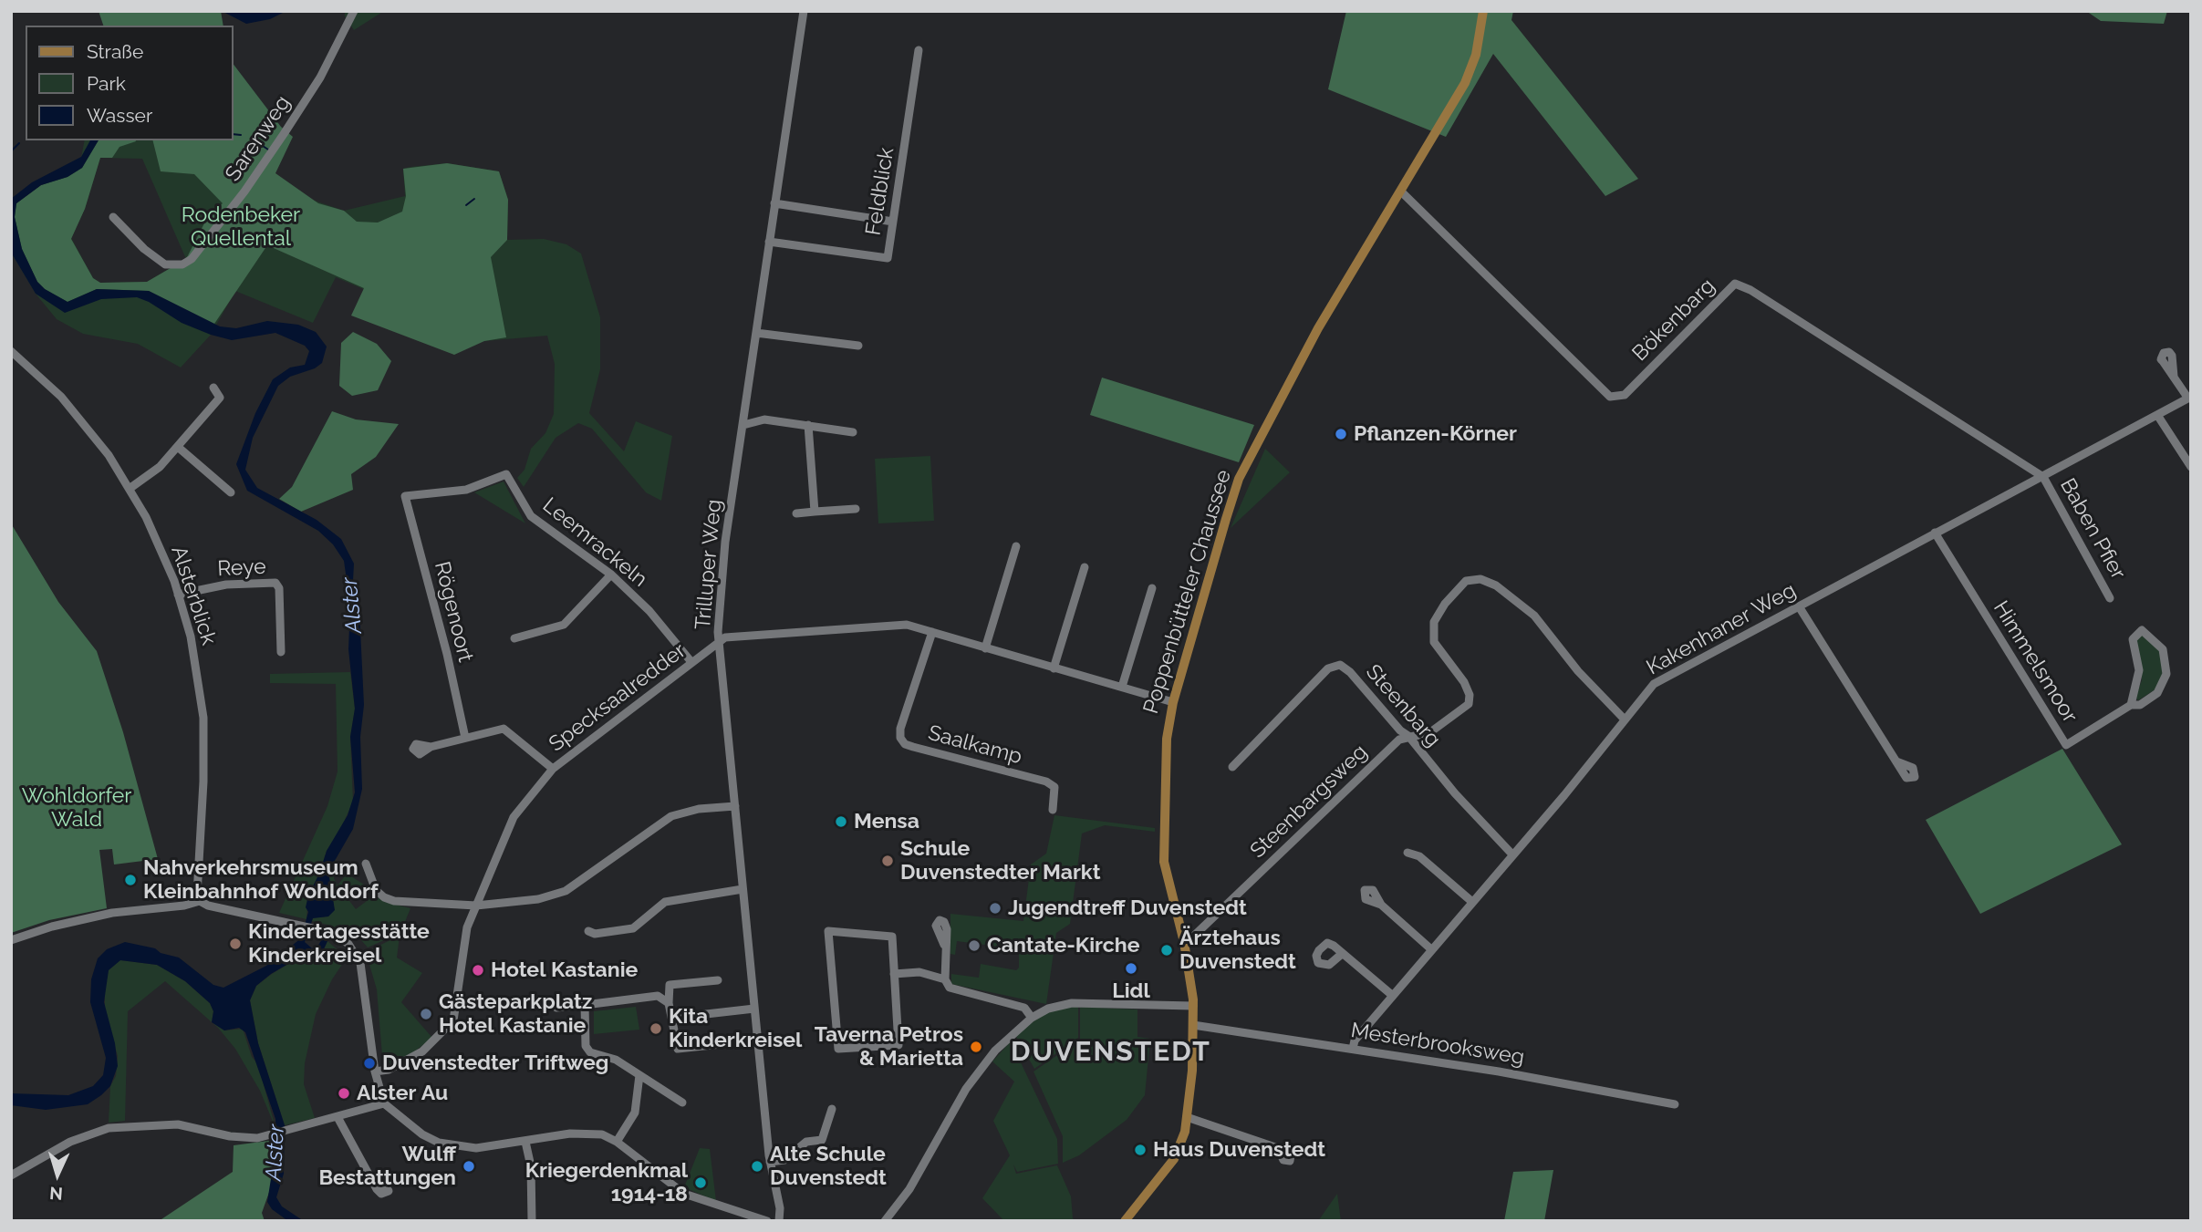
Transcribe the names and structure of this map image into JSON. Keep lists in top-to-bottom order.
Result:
{
  "streets": {
    "main road": ["Poppenbütteler Chaussee"],
    "street": [
      "Sarenweg",
      "Feldblick",
      "Bökenbarg",
      "Baben Pfier",
      "Leemrackeln",
      "Trilluper Weg",
      "Reye",
      "Alsterblick",
      "Rögenoort",
      "Kakenhaner Weg",
      "Himmelsmoor",
      "Specksaalredder",
      "Steenbarg",
      "Saalkamp",
      "Steenbargsweg",
      "Mesterbrooksweg"
    ]
  },
  "crossings": [
    ["Feldblick", "Trilluper Weg"],
    ["Bökenbarg", "Baben Pfier"],
    ["Bökenbarg", "Poppenbütteler Chaussee"],
    ["Bökenbarg", "Kakenhaner Weg"],
    ["Baben Pfier", "Kakenhaner Weg"],
    ["Leemrackeln", "Rögenoort"],
    ["Leemrackeln", "Specksaalredder"],
    ["Trilluper Weg", "Specksaalredder"],
    ["Reye", "Alsterblick"],
    ["Poppenbütteler Chaussee", "Specksaalredder"],
    ["Poppenbütteler Chaussee", "Steenbargsweg"],
    ["Poppenbütteler Chaussee", "Mesterbrooksweg"],
    ["Kakenhaner Weg", "Himmelsmoor"],
    ["Kakenhaner Weg", "Steenbarg"],
    ["Kakenhaner Weg", "Steenbargsweg"],
    ["Kakenhaner Weg", "Mesterbrooksweg"],
    ["Specksaalredder", "Saalkamp"],
    ["Steenbarg", "Steenbargsweg"]
  ],
  "districts": ["DUVENSTEDT"],
  "water": ["Alster"],
  "parks": ["Rodenbeker Quellental", "Wohldorfer Wald"],
  "places": [
    "Pflanzen-Körner",
    "Mensa",
    "Schule Duvenstedter Markt",
    "Nahverkehrsmuseum Kleinbahnhof Wohldorf",
    "Jugendtreff Duvenstedt",
    "Kindertagesstätte Kinderkreisel",
    "Cantate-Kirche",
    "Ärztehaus Duvenstedt",
    "Lidl",
    "Hotel Kastanie",
    "Gästeparkplatz Hotel Kastanie",
    "Kita Kinderkreisel",
    "Taverna Petros & Marietta",
    "Duvenstedter Triftweg",
    "Alster Au",
    "Haus Duvenstedt",
    "Wulff Bestattungen",
    "Alte Schule Duvenstedt",
    "Kriegerdenkmal 1914-18"
  ],
  "legend": ["Straße", "Park", "Wasser"],
  "north": "bottom"
}
